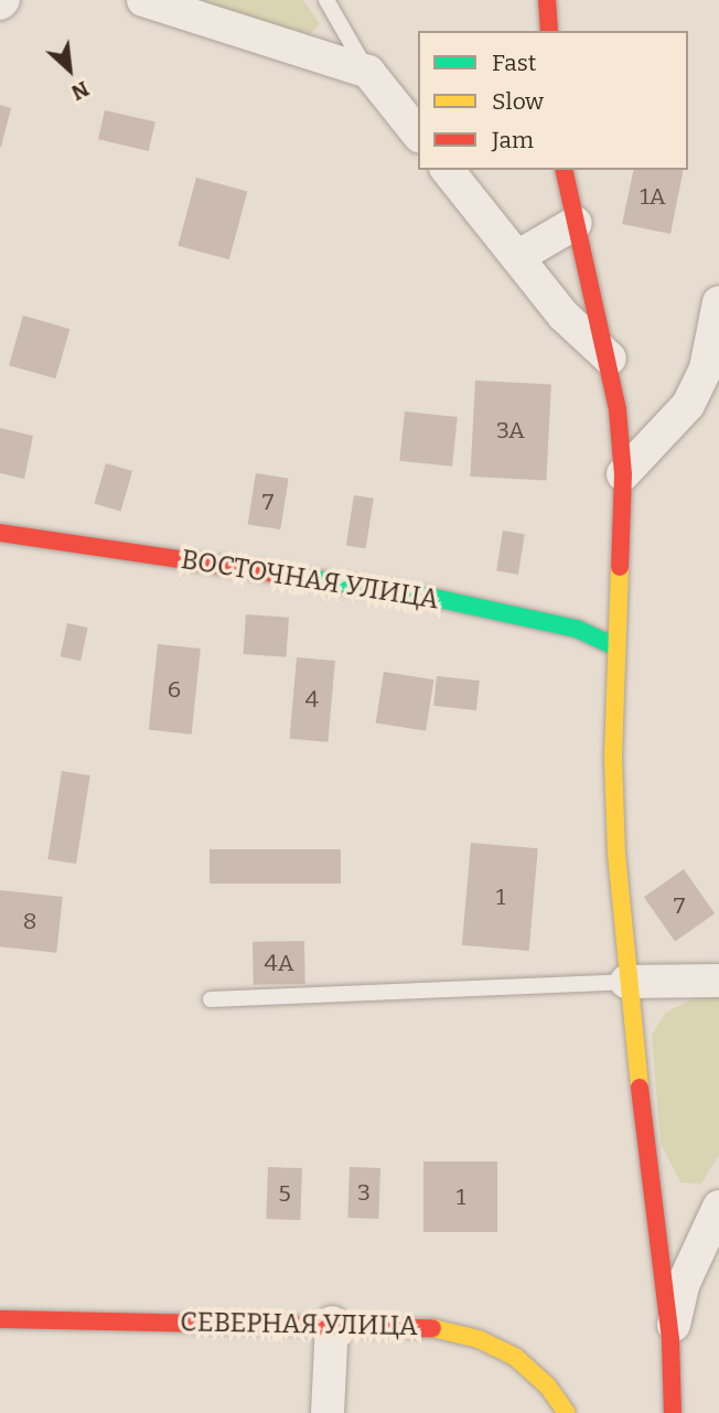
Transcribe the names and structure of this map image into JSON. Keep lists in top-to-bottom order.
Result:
{
  "streets": {
    "street": ["ВОСТОЧНАЯ УЛИЦА", "СЕВЕРНАЯ УЛИЦА"]
  },
  "house_numbers": [
    "1А",
    "3А",
    "7",
    "6",
    "4",
    "1",
    "7",
    "8",
    "4А",
    "3",
    "5",
    "1"
  ],
  "legend": ["Fast", "Slow", "Jam"],
  "north": "bottom right"
}
